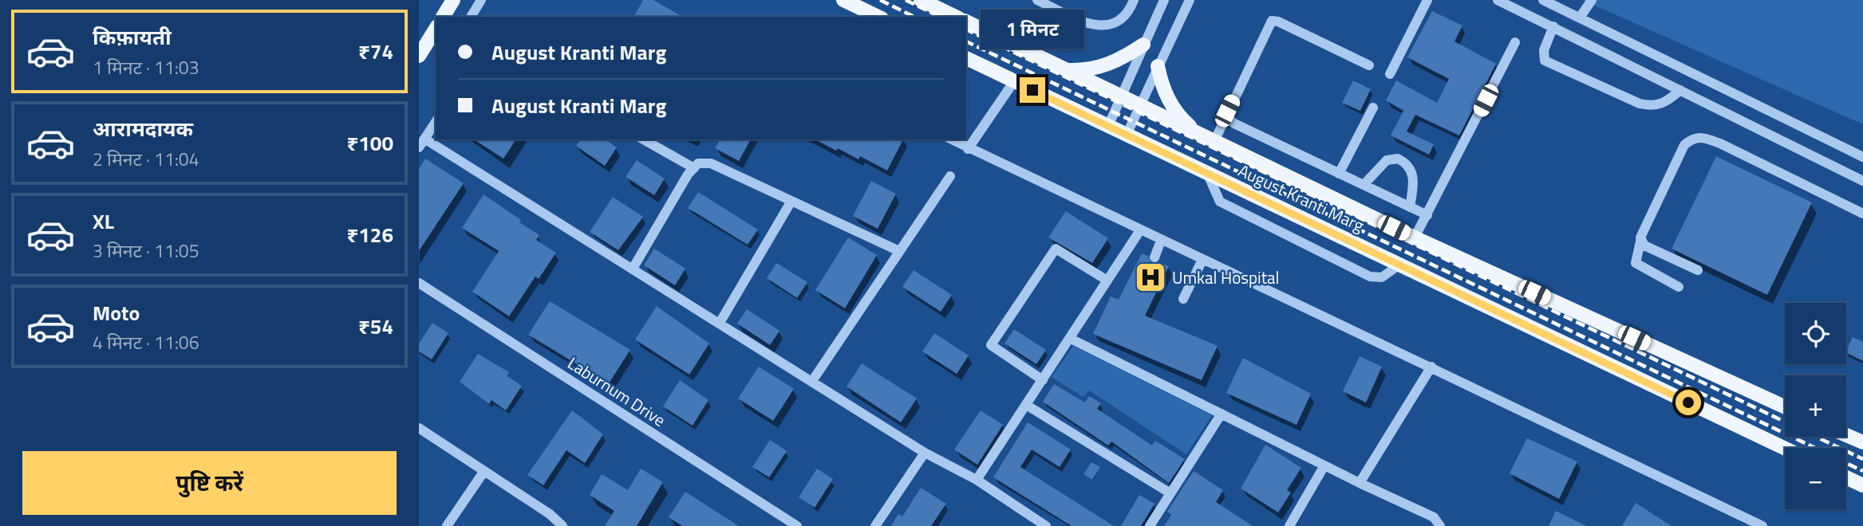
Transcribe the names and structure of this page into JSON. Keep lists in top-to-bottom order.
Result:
{
  "streets": {
    "main road": ["August Kranti Marg"],
    "street": ["Laburnum Drive"]
  },
  "places": {
    "hospital": ["Umkal Hospital"]
  },
  "page": {
    "list": [
      {
        "name": "किफ़ायती",
        "note": "1 मिनट · 11:03",
        "value": "₹74"
      },
      {
        "name": "आरामदायक",
        "note": "2 मिनट · 11:04",
        "value": "₹100"
      },
      {
        "name": "XL",
        "note": "3 मिनट · 11:05",
        "value": "₹126"
      },
      {
        "name": "Moto",
        "note": "4 मिनट · 11:06",
        "value": "₹54"
      }
    ],
    "bubble": "1 मिनट",
    "banner": ["August Kranti Marg", "August Kranti Marg"],
    "map_buttons": ["+", "−"],
    "buttons": "पुष्टि करें"
  }
}
